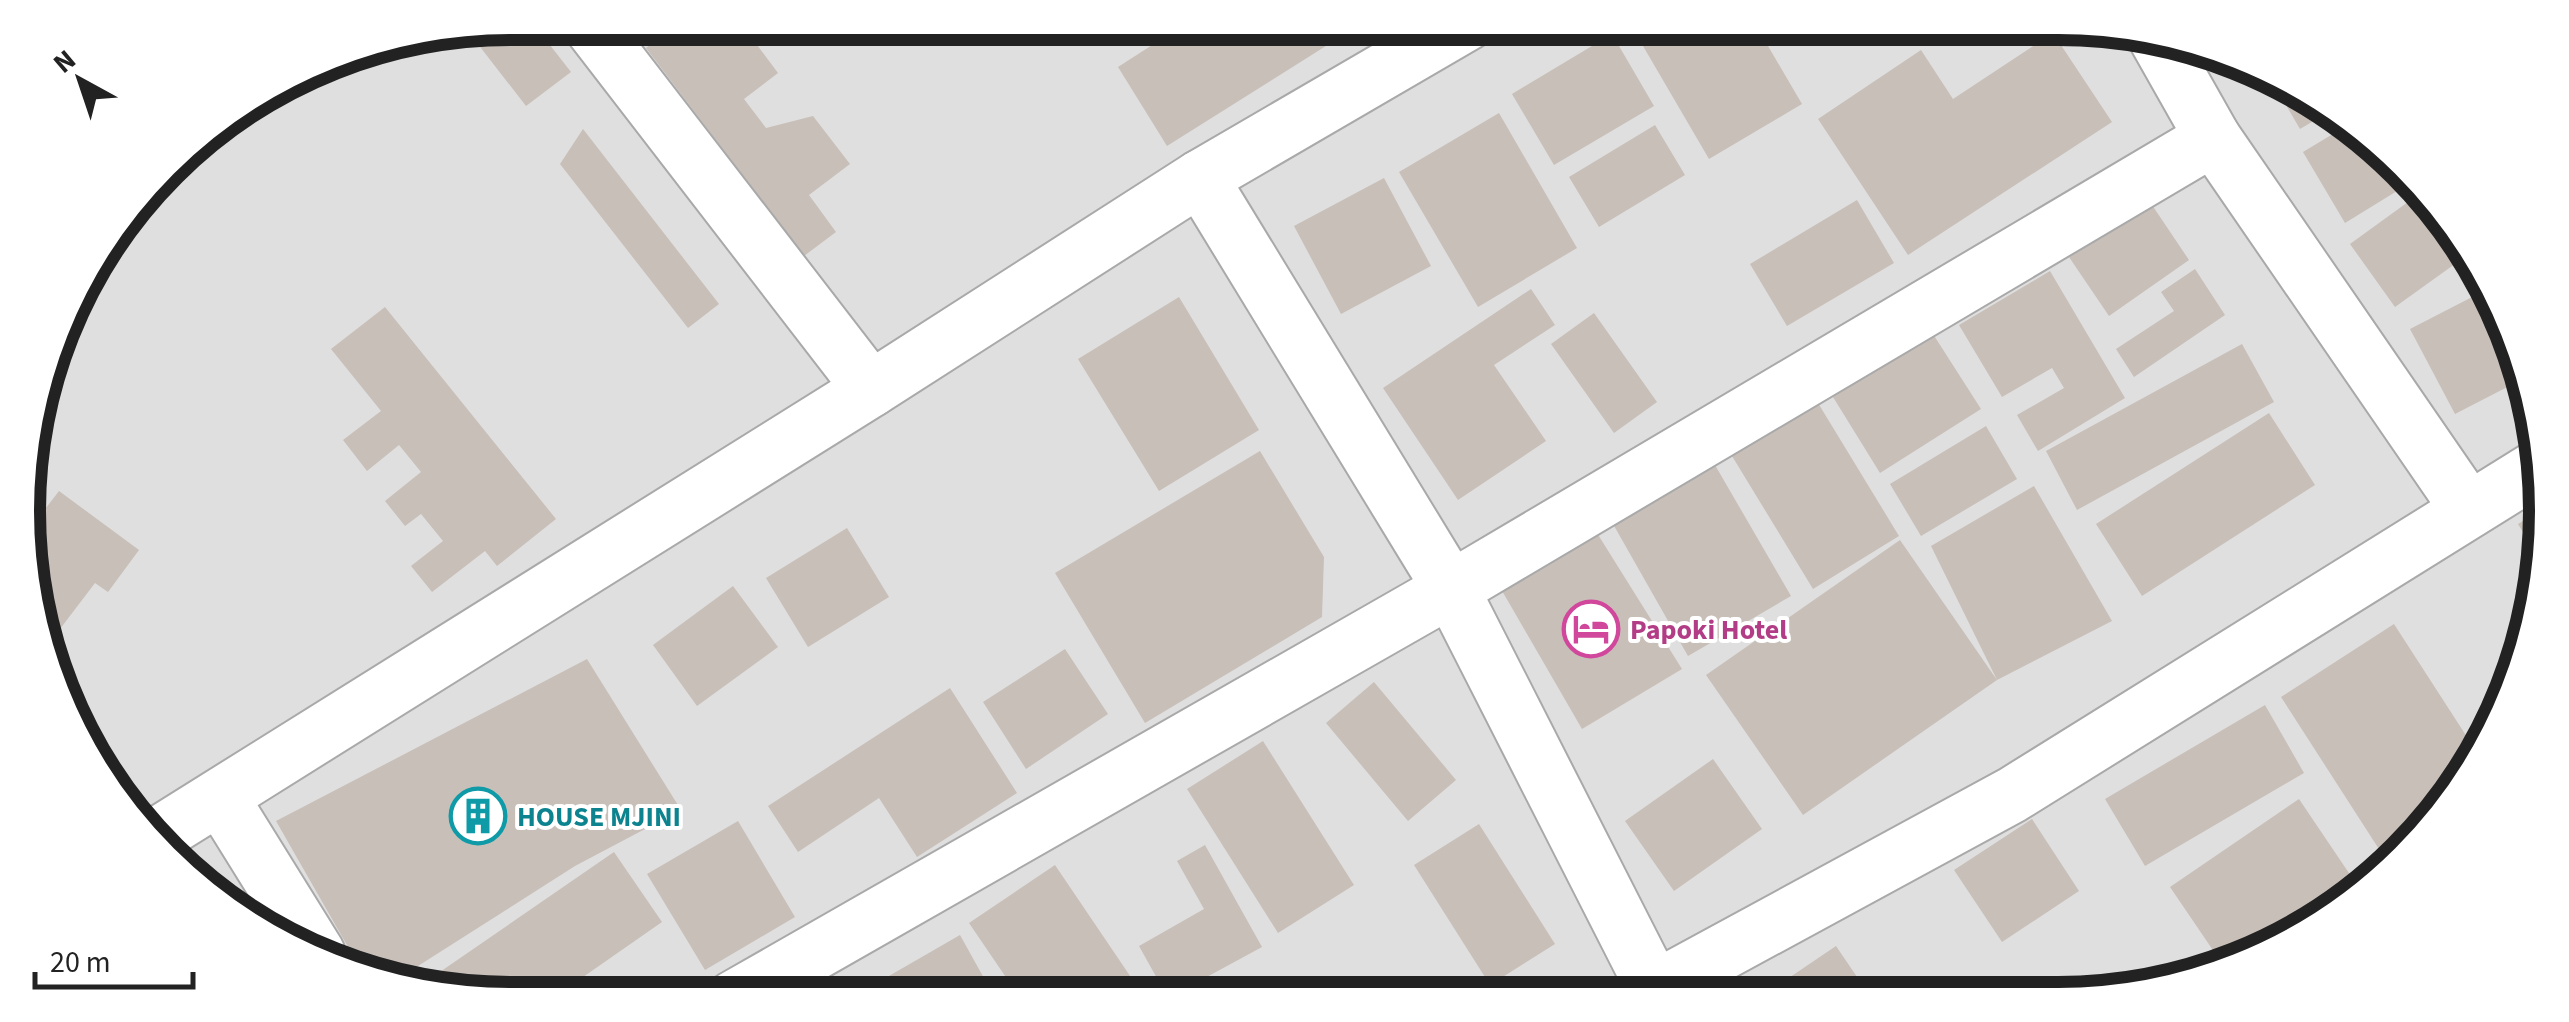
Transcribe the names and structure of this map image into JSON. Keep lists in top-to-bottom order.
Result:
{
  "places": {
    "hotel": ["Papoki Hotel"],
    "building": ["HOUSE MJINI"]
  },
  "scale_bar": "20 m",
  "north": "top left"
}
